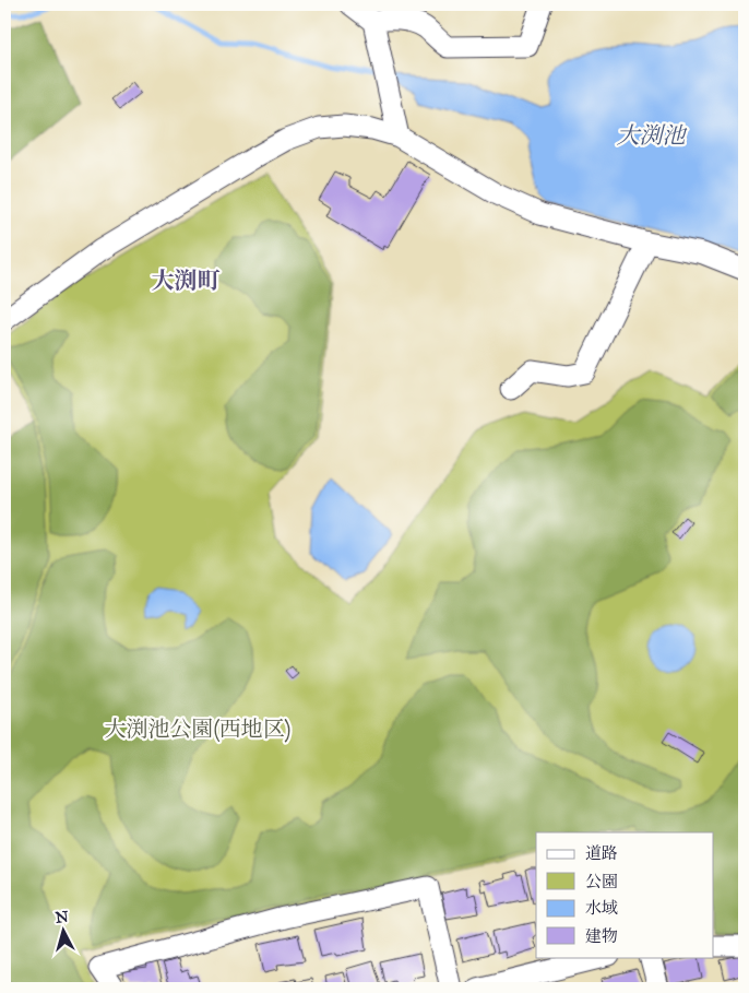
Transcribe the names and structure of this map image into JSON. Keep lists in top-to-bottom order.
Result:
{
  "districts": ["大渕町"],
  "water": ["大渕池"],
  "parks": ["大渕池公園(西地区)"],
  "legend": [
    "道路",
    "公園",
    "水域",
    "建物"
  ],
  "north": "top"
}
